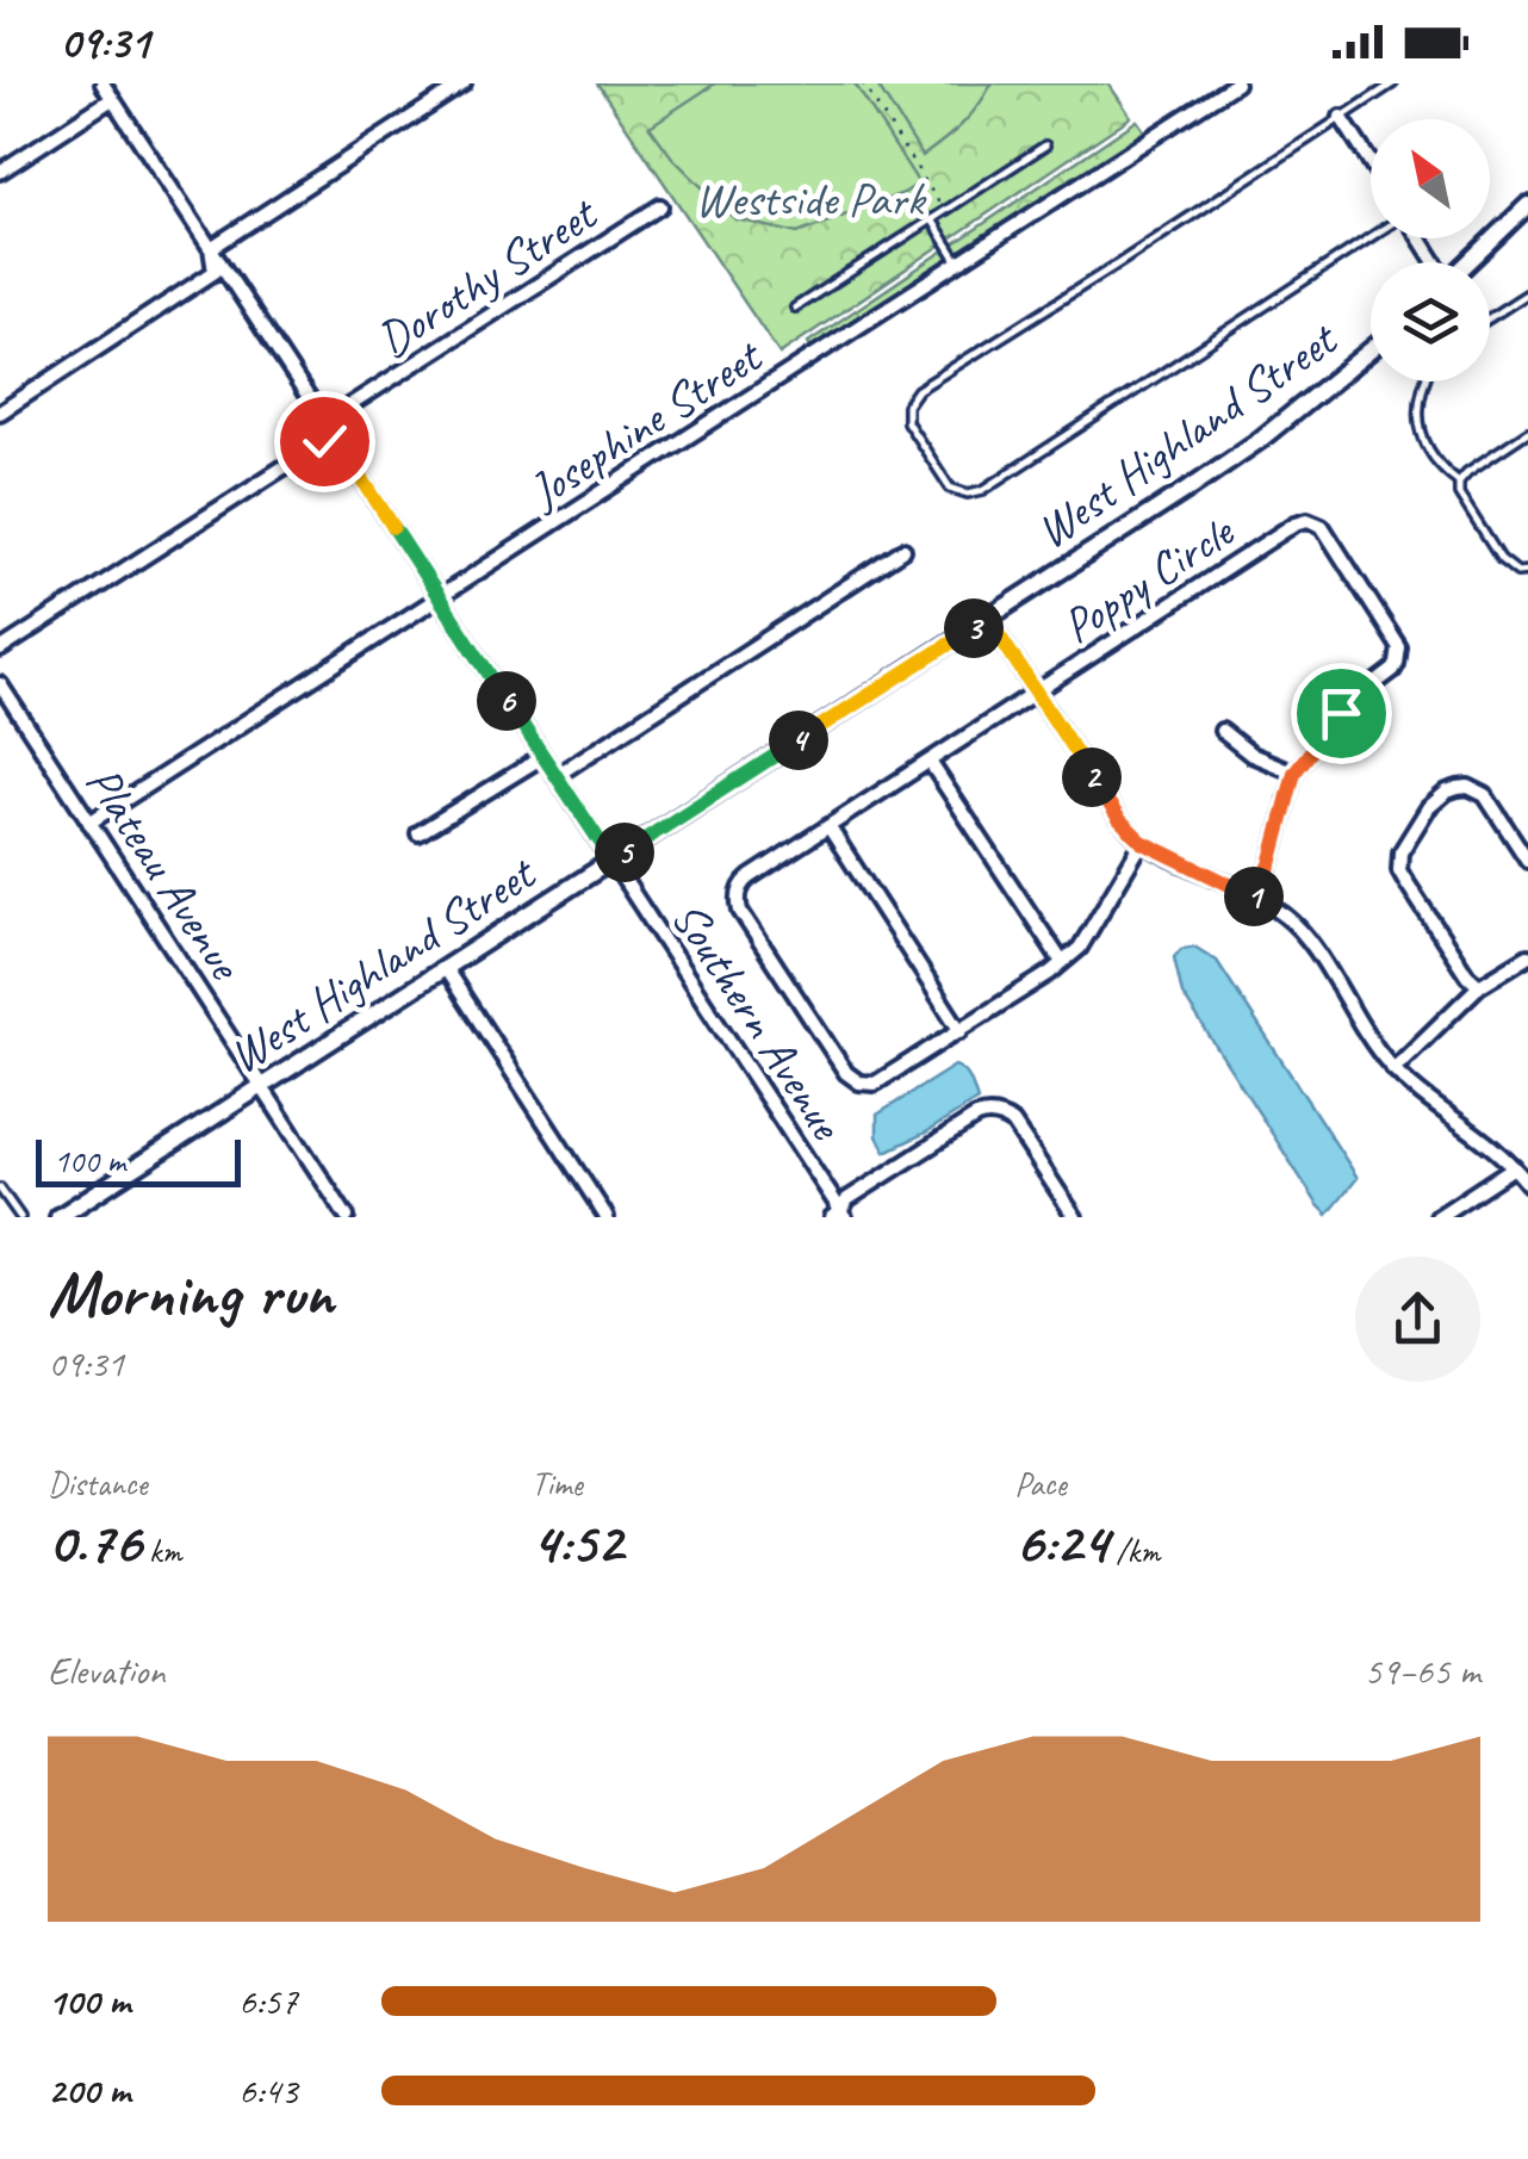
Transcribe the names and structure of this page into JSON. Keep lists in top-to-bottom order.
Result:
{
  "streets": {
    "street": [
      "Dorothy Street",
      "Josephine Street",
      "West Highland Street",
      "Poppy Circle",
      "Plateau Avenue",
      "Southern Avenue"
    ]
  },
  "crossings": [
    ["Dorothy Street", "Southern Avenue"],
    ["Josephine Street", "Plateau Avenue"],
    ["Josephine Street", "Southern Avenue"],
    ["West Highland Street", "Plateau Avenue"],
    ["West Highland Street", "Southern Avenue"]
  ],
  "parks": ["Westside Park"],
  "scale_bar": "100 m",
  "north": "top left",
  "page": {
    "status": "09:31",
    "pins": [
      "3",
      "6",
      "4",
      "2",
      "5",
      "1"
    ],
    "scale": "100 m",
    "heading": ["Morning run", "09:31"],
    "stats": [
      ["Distance", "0.76 km"],
      ["Time", "4:52"],
      ["Pace", "6:24 /km"]
    ],
    "chart": ["Elevation", "59–65 m"],
    "list": [
      {
        "name": "100 m",
        "note": "6:57"
      },
      {
        "name": "200 m",
        "note": "6:43"
      }
    ]
  }
}
